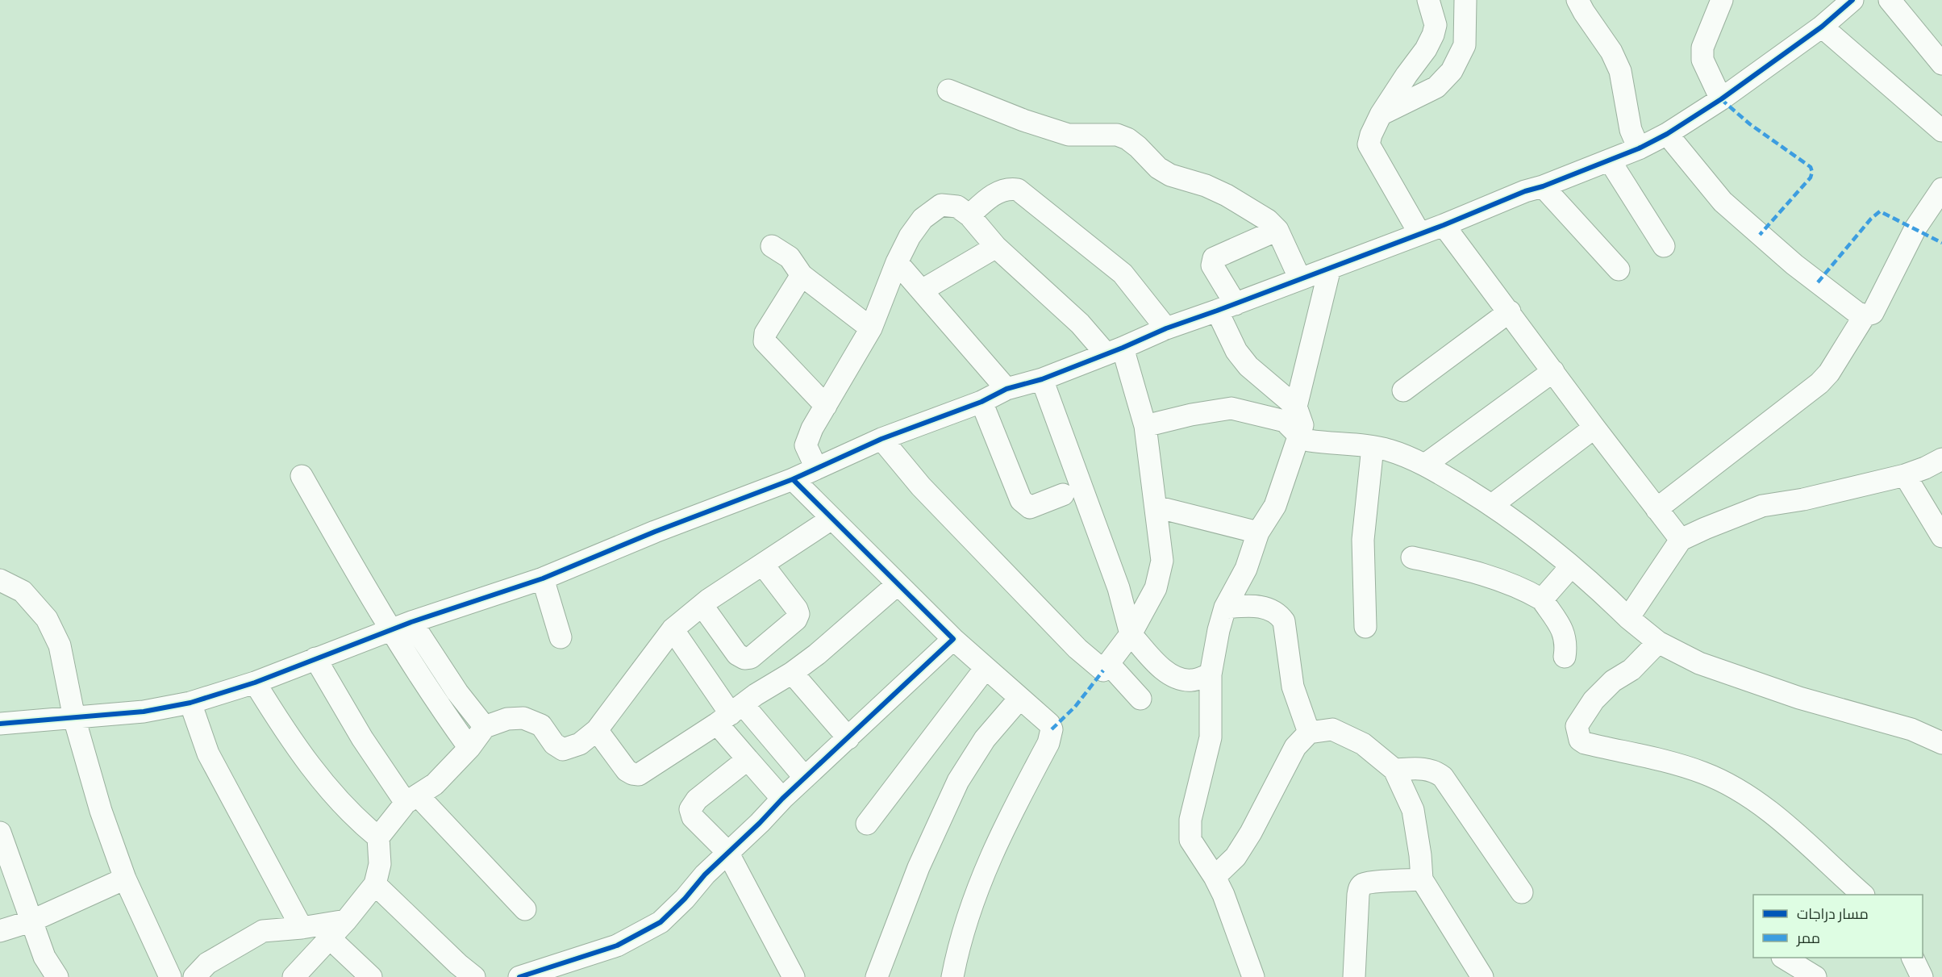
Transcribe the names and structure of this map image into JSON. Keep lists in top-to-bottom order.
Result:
{
  "legend": ["مسار دراجات", "ممر"]
}
